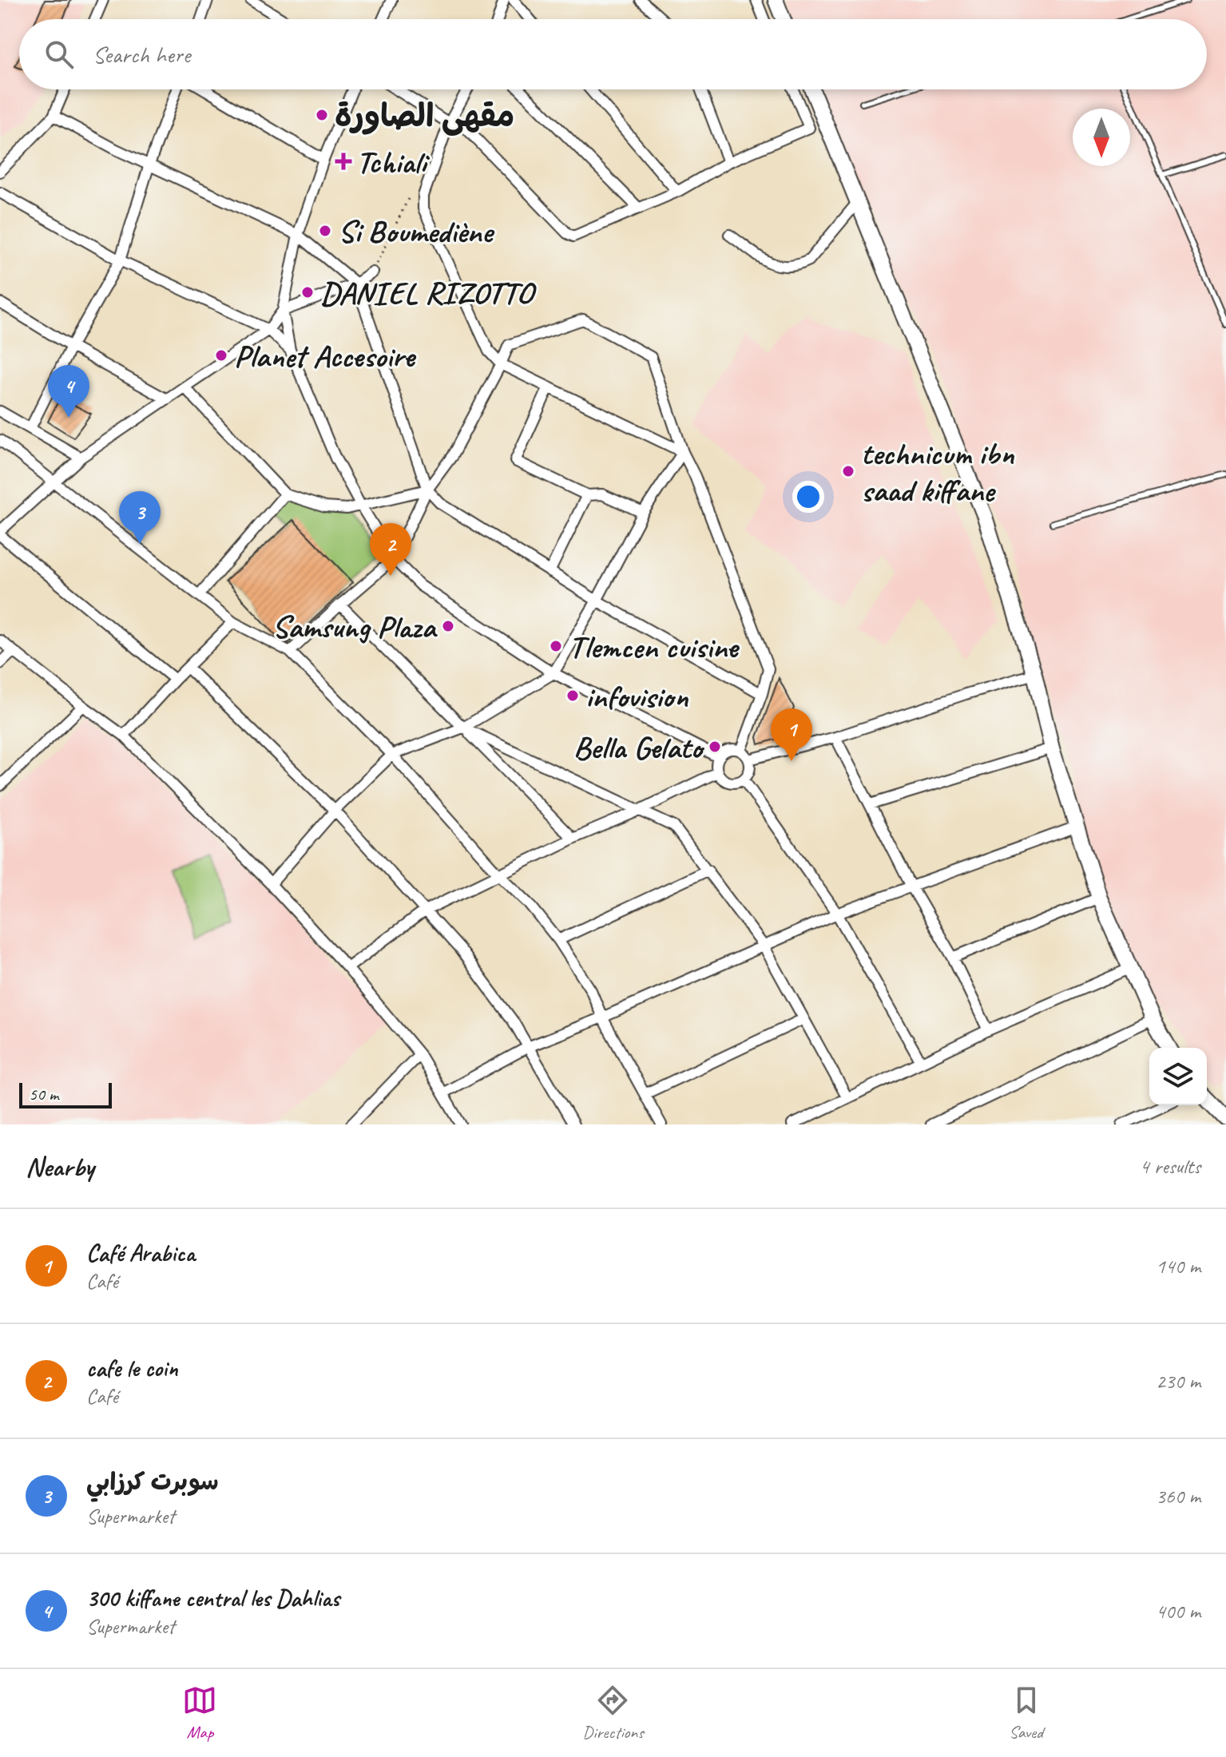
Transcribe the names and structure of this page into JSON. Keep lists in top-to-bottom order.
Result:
{
  "places": {
    "other": [
      "مقهى الصاورة",
      "Si Boumediène",
      "DANIEL RIZOTTO",
      "Planet Accesoire",
      "technicum ibn saad kiffane",
      "Samsung Plaza",
      "Tlemcen cuisine",
      "infovision",
      "Bella Gelato"
    ],
    "health": ["Tchiali"]
  },
  "scale_bar": "50 m",
  "north": "bottom",
  "page": {
    "search": "Search here",
    "pins": [
      "4",
      "3",
      "2",
      "1"
    ],
    "scale": "50 m",
    "heading": ["Nearby", "4 results"],
    "list": [
      {
        "mark": "1",
        "name": "Café Arabica",
        "note": "Café",
        "value": "140 m"
      },
      {
        "mark": "2",
        "name": "cafe le coin",
        "note": "Café",
        "value": "230 m"
      },
      {
        "mark": "3",
        "name": "سوبرت كرزابي",
        "note": "Supermarket",
        "value": "360 m"
      },
      {
        "mark": "4",
        "name": "300 kiffane central les Dahlias",
        "note": "Supermarket",
        "value": "400 m"
      }
    ],
    "nav": ["Map", "Directions", "Saved"]
  }
}
